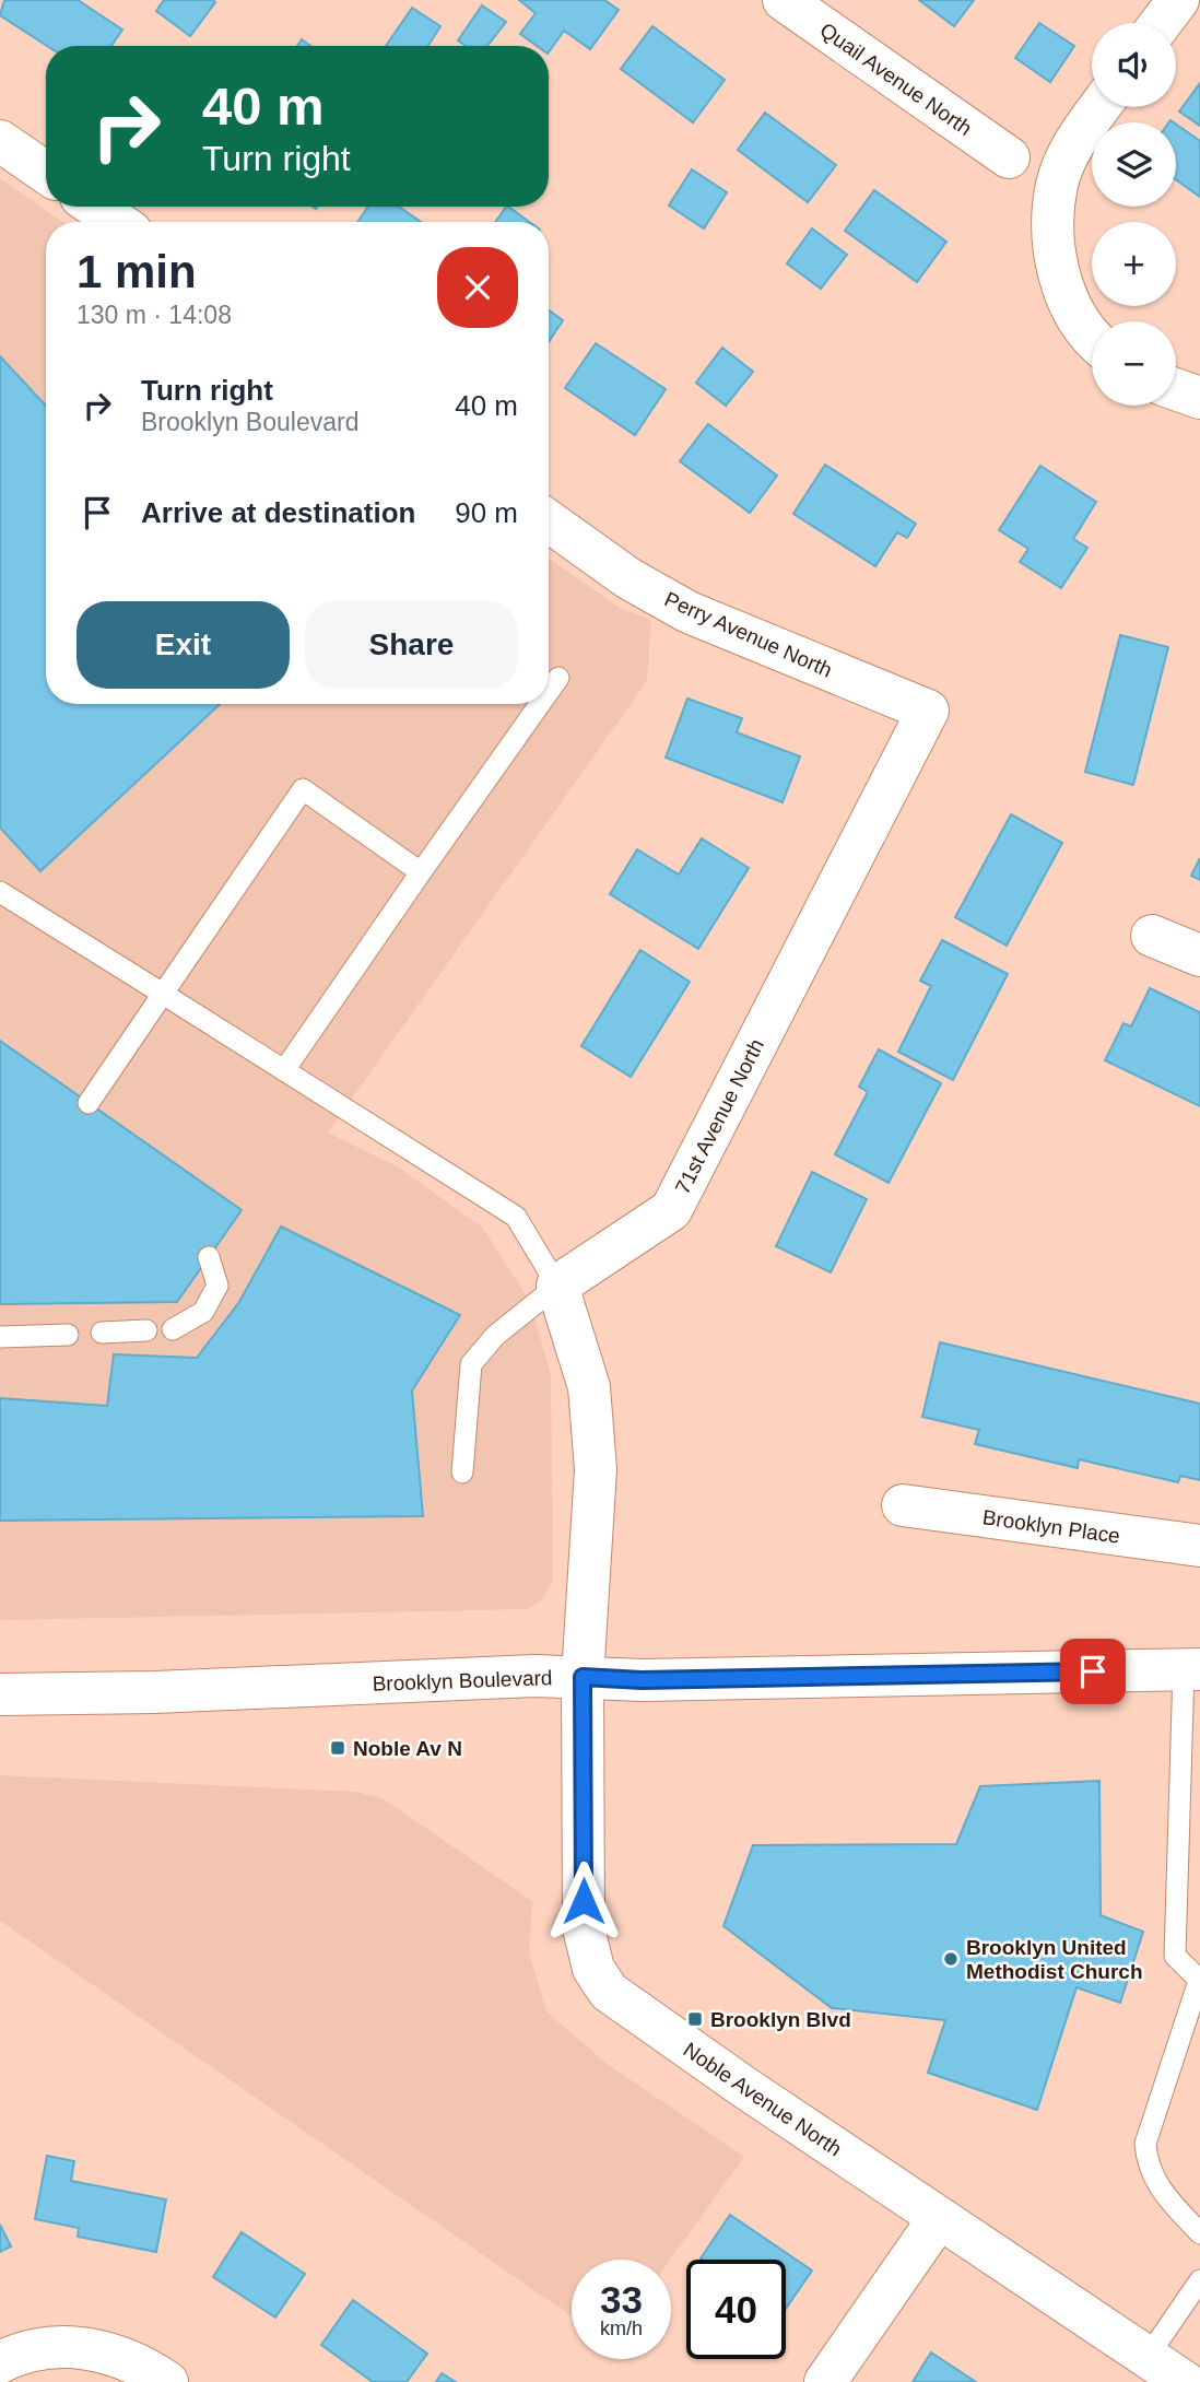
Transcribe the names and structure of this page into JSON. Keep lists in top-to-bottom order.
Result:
{
  "streets": {
    "street": [
      "Quail Avenue North",
      "Perry Avenue North",
      "71st Avenue North",
      "Brooklyn Place",
      "Brooklyn Boulevard",
      "Noble Avenue North"
    ]
  },
  "crossings": [
    ["Perry Avenue North", "71st Avenue North"],
    ["Brooklyn Boulevard", "Noble Avenue North"]
  ],
  "places": {
    "transit": ["Noble Av N", "Brooklyn Blvd"],
    "other": ["Brooklyn United Methodist Church"]
  },
  "page": {
    "map_buttons": ["+", "−"],
    "turn": ["40 m", "Turn right"],
    "heading": ["1 min", "130 m · 14:08"],
    "list": [
      {
        "name": "Turn right",
        "note": "Brooklyn Boulevard",
        "value": "40 m"
      },
      {
        "name": "Arrive at destination",
        "value": "90 m"
      }
    ],
    "buttons": ["Exit", "Share"],
    "speed": "33 km/h",
    "limit": "40"
  }
}
